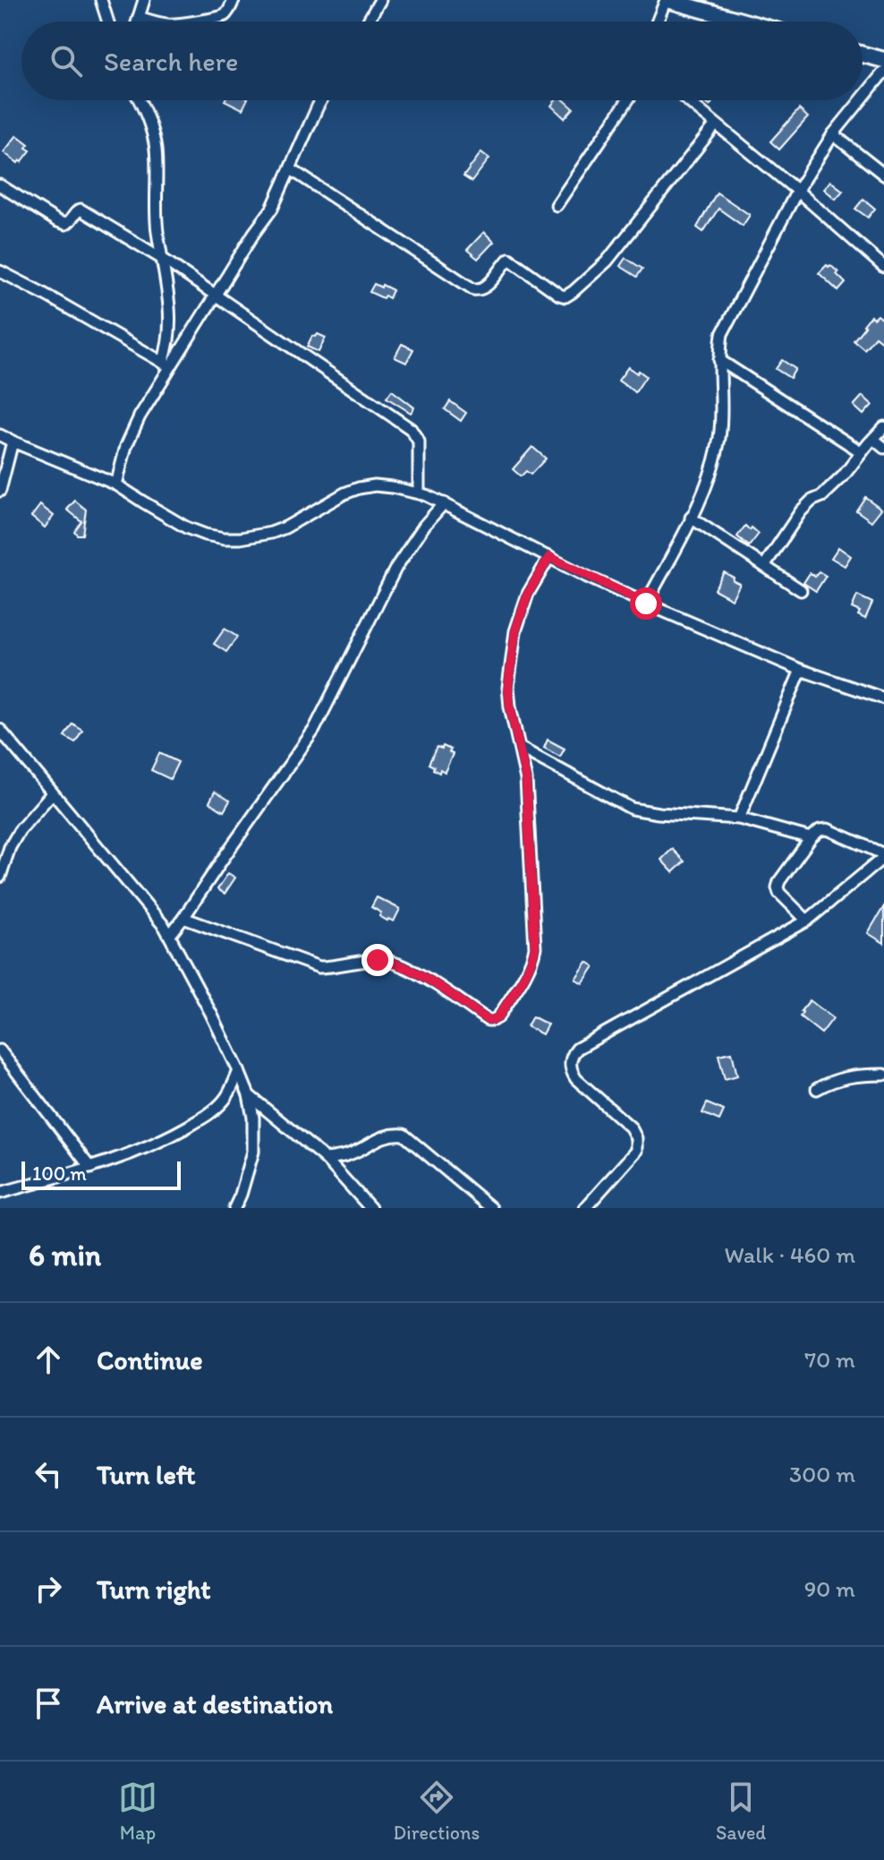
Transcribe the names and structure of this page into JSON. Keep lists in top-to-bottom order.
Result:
{
  "scale_bar": "100 m",
  "page": {
    "search": "Search here",
    "scale": "100 m",
    "heading": ["6 min", "Walk · 460 m"],
    "list": [
      ["Continue", "70 m"],
      ["Turn left", "300 m"],
      ["Turn right", "90 m"],
      "Arrive at destination"
    ],
    "nav": ["Map", "Directions", "Saved"]
  }
}
